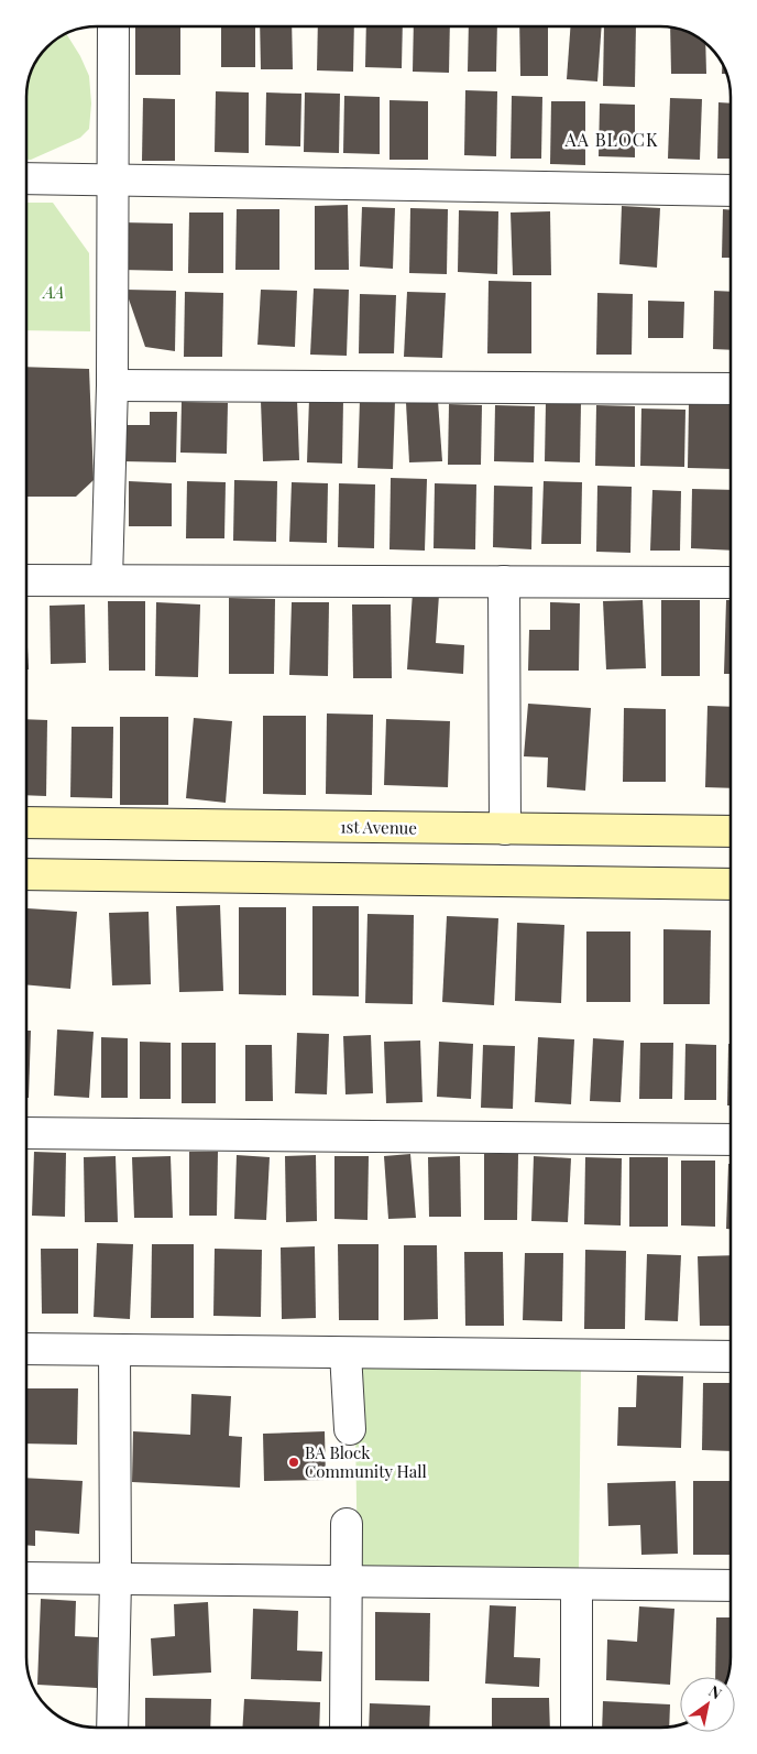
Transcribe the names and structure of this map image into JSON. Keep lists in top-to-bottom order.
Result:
{
  "streets": {
    "main road": ["1st Avenue"]
  },
  "districts": ["AA BLOCK"],
  "parks": ["AA"],
  "places": ["BA Block Community Hall"],
  "north": "top right"
}
